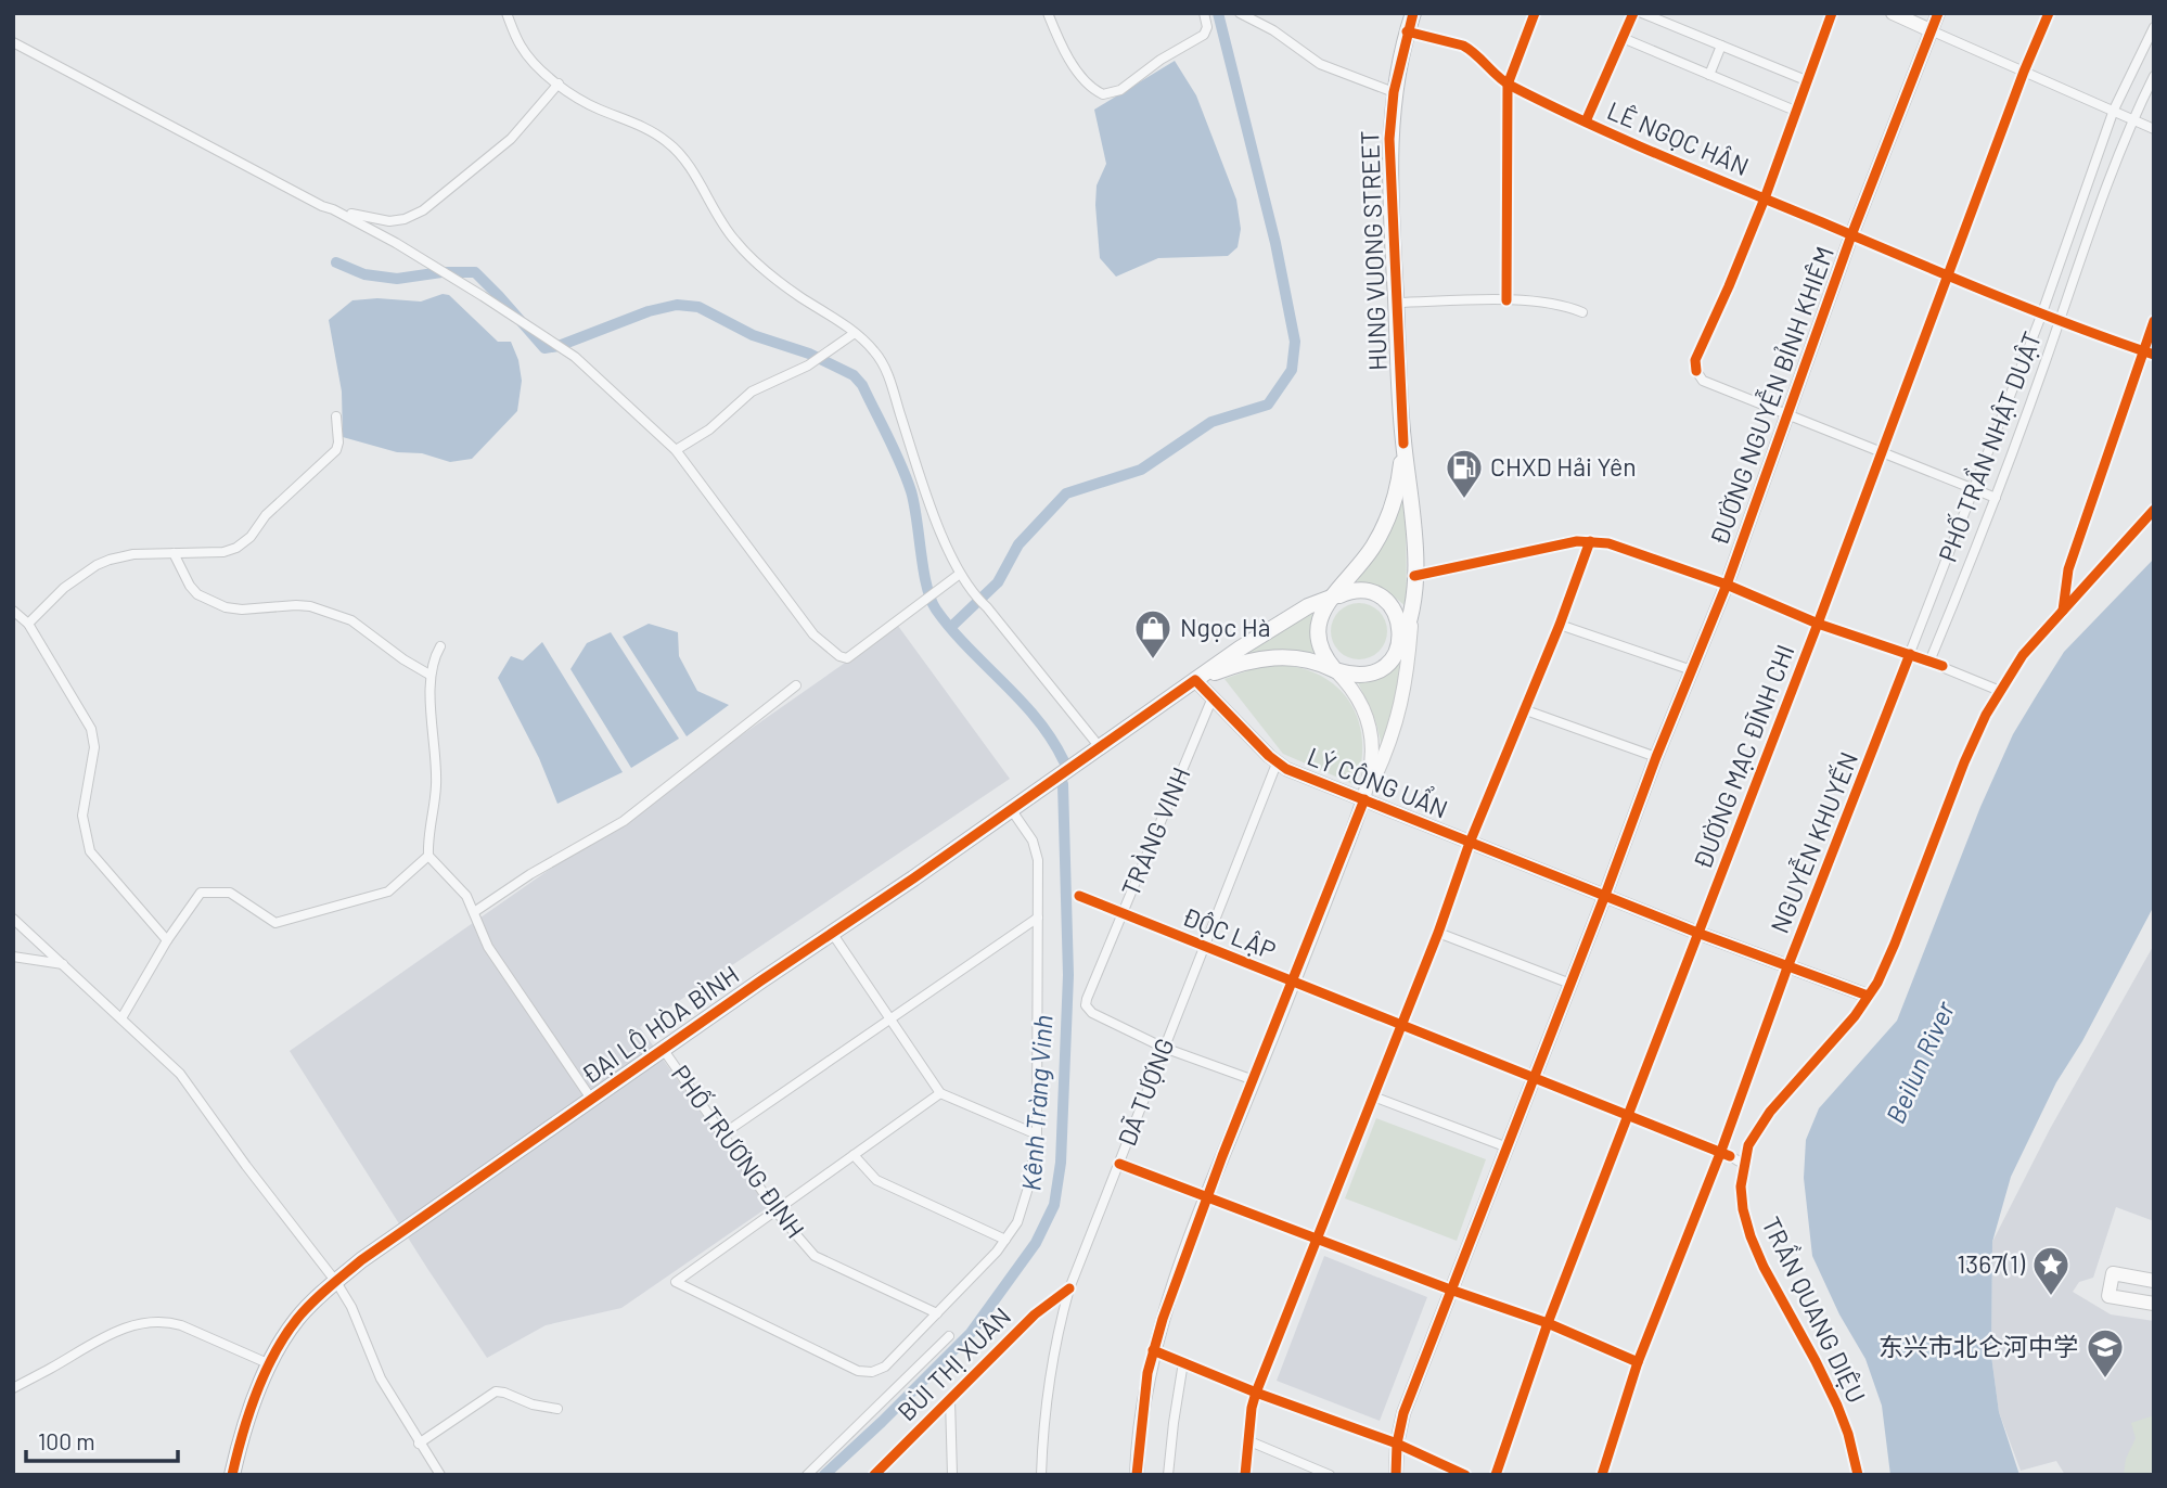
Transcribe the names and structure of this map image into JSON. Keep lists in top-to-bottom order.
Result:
{
  "streets": {
    "highway": ["HUNG VUONG STREET", "ĐẠI LỘ HÒA BÌNH"],
    "street": [
      "LÊ NGỌC HÂN",
      "ĐƯỜNG NGUYỄN BỈNH KHIÊM",
      "PHỐ TRẦN NHẬT DUẬT",
      "ĐƯỜNG MẠC ĐĨNH CHI",
      "LÝ CÔNG UẨN",
      "TRÀNG VINH",
      "NGUYỄN KHUYẾN",
      "ĐỘC LẬP",
      "DÃ TƯỢNG",
      "PHỐ TRƯƠNG ĐỊNH",
      "TRẦN QUANG DIỆU",
      "BÙI THỊ XUÂN"
    ]
  },
  "crossings": [
    ["LÊ NGỌC HÂN", "HUNG VUONG STREET"],
    ["LÊ NGỌC HÂN", "ĐƯỜNG NGUYỄN BỈNH KHIÊM"],
    ["LÊ NGỌC HÂN", "PHỐ TRẦN NHẬT DUẬT"],
    ["LÊ NGỌC HÂN", "ĐƯỜNG MẠC ĐĨNH CHI"],
    ["ĐƯỜNG NGUYỄN BỈNH KHIÊM", "LÝ CÔNG UẨN"],
    ["ĐƯỜNG NGUYỄN BỈNH KHIÊM", "ĐỘC LẬP"],
    ["PHỐ TRẦN NHẬT DUẬT", "NGUYỄN KHUYẾN"],
    ["ĐƯỜNG MẠC ĐĨNH CHI", "LÝ CÔNG UẨN"],
    ["ĐƯỜNG MẠC ĐĨNH CHI", "ĐỘC LẬP"],
    ["LÝ CÔNG UẨN", "TRÀNG VINH"],
    ["LÝ CÔNG UẨN", "NGUYỄN KHUYẾN"],
    ["LÝ CÔNG UẨN", "ĐẠI LỘ HÒA BÌNH"],
    ["LÝ CÔNG UẨN", "DÃ TƯỢNG"],
    ["TRÀNG VINH", "ĐỘC LẬP"],
    ["TRÀNG VINH", "DÃ TƯỢNG"],
    ["NGUYỄN KHUYẾN", "ĐỘC LẬP"],
    ["ĐỘC LẬP", "DÃ TƯỢNG"],
    ["ĐỘC LẬP", "TRẦN QUANG DIỆU"],
    ["ĐẠI LỘ HÒA BÌNH", "PHỐ TRƯƠNG ĐỊNH"],
    ["DÃ TƯỢNG", "BÙI THỊ XUÂN"]
  ],
  "water": ["Beilun River", "Kênh Tràng Vinh"],
  "places": {
    "fuel station": ["CHXD Hải Yên"],
    "shop": ["Ngọc Hà"],
    "place": ["1367(1)"],
    "school or university": ["东兴市北仑河中学"]
  },
  "scale_bar": "100 m"
}
